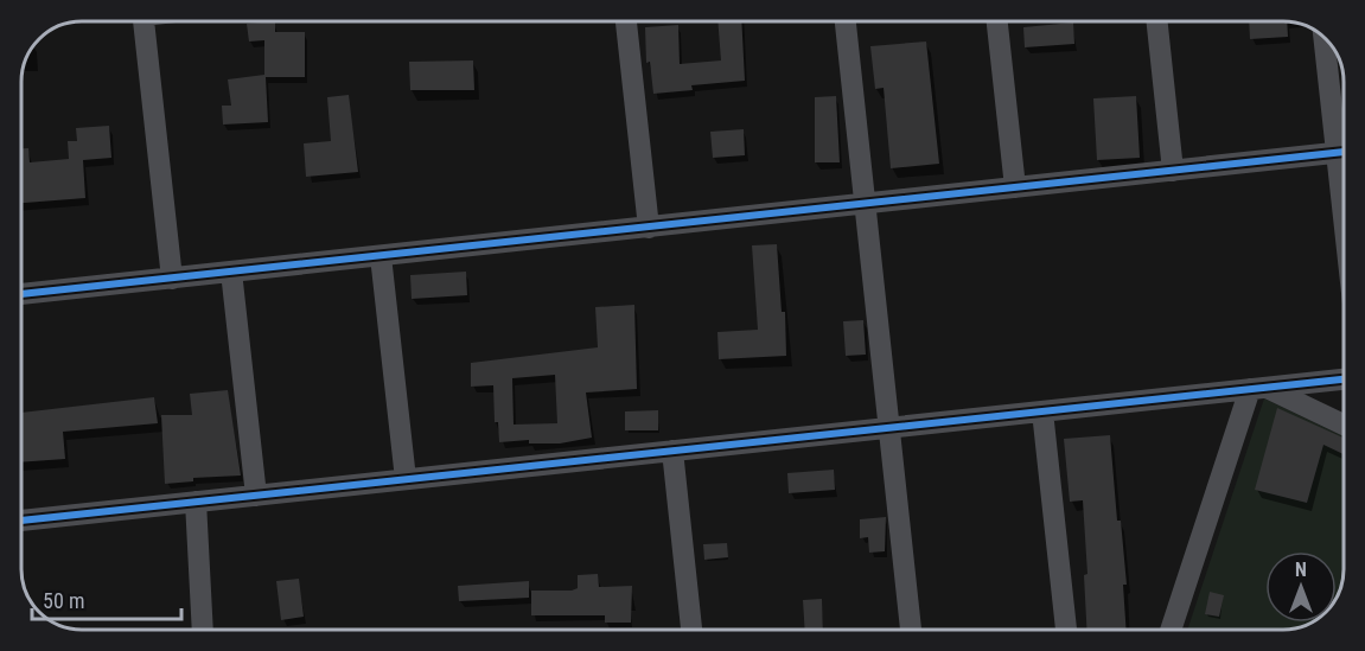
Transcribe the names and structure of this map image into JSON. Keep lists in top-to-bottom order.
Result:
{
  "scale_bar": "50 m",
  "north": "top"
}
